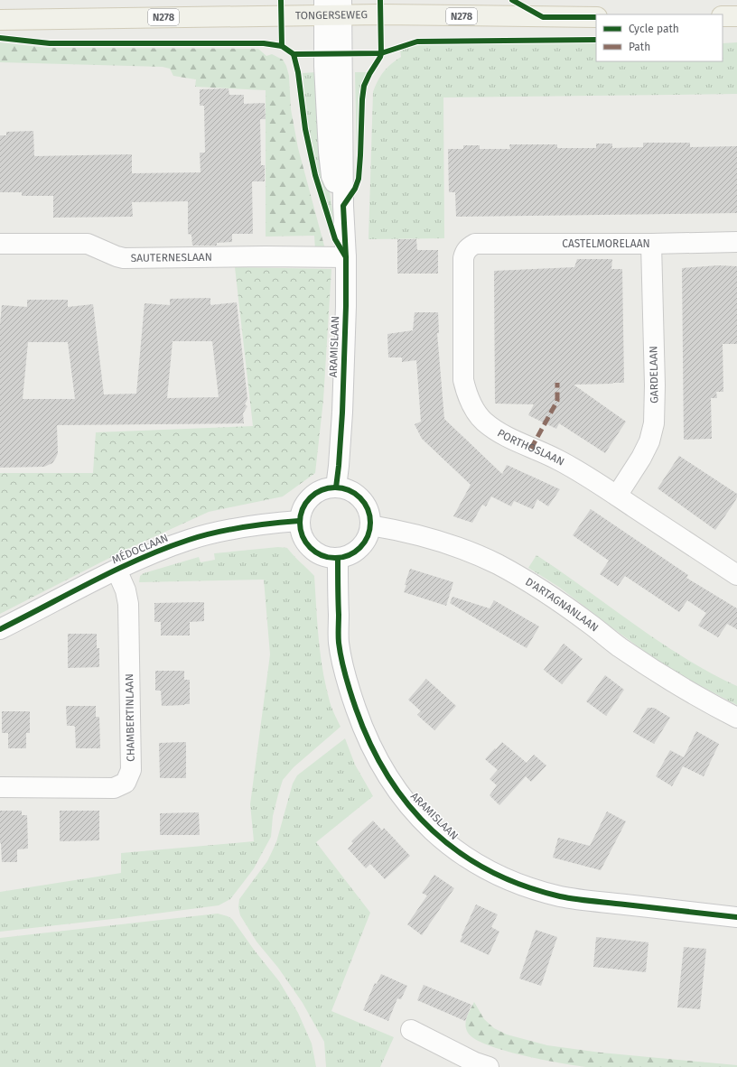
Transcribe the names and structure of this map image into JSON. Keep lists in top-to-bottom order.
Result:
{
  "streets": {
    "main road": ["TONGERSEWEG", "N278"],
    "street": [
      "CASTELMORELAAN",
      "SAUTERNESLAAN",
      "ARAMISLAAN",
      "GARDELAAN",
      "PORTHOSLAAN",
      "MÉDOCLAAN",
      "D'ARTAGNANLAAN",
      "CHAMBERTINLAAN"
    ]
  },
  "crossings": [
    ["TONGERSEWEG", "ARAMISLAAN"],
    ["CASTELMORELAAN", "GARDELAAN"],
    ["CASTELMORELAAN", "PORTHOSLAAN"],
    ["SAUTERNESLAAN", "ARAMISLAAN"],
    ["ARAMISLAAN", "MÉDOCLAAN"],
    ["ARAMISLAAN", "D'ARTAGNANLAAN"],
    ["GARDELAAN", "PORTHOSLAAN"],
    ["MÉDOCLAAN", "D'ARTAGNANLAAN"],
    ["MÉDOCLAAN", "CHAMBERTINLAAN"]
  ],
  "legend": ["Cycle path", "Path"]
}
